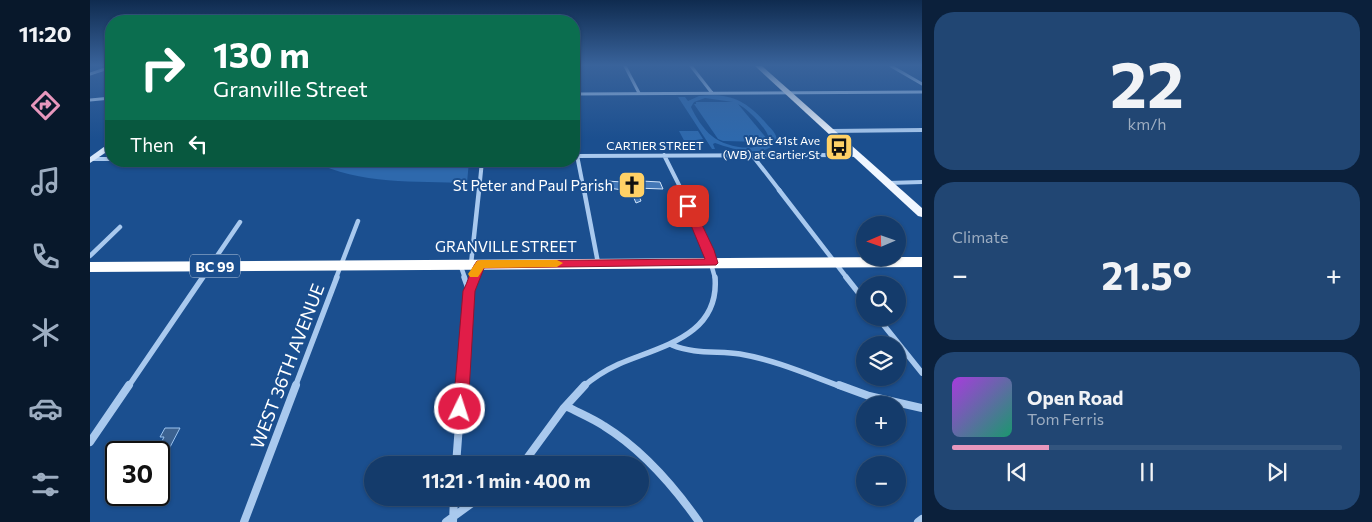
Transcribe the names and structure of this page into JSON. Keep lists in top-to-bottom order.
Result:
{
  "streets": {
    "highway": ["GRANVILLE STREET", "BC 99"],
    "street": ["CARTIER STREET", "WEST 36TH AVENUE"]
  },
  "crossings": [
    ["GRANVILLE STREET", "WEST 36TH AVENUE"]
  ],
  "places": {
    "bus stop": ["West 41st Ave (WB) at Cartier St"],
    "church": ["St Peter and Paul Parish"]
  },
  "north": "left",
  "page": {
    "tabs": "11:20",
    "tile": [
      ["22", "km/h"],
      "Climate"
    ],
    "turn": ["130 m", "Granville Street"],
    "then": "Then",
    "map_buttons": ["+", "−"],
    "heat": ["−", "21.5°", "+"],
    "song": ["Open Road", "Tom Ferris"],
    "limit": "30",
    "trip": "11:21 · 1 min · 400 m"
  }
}
